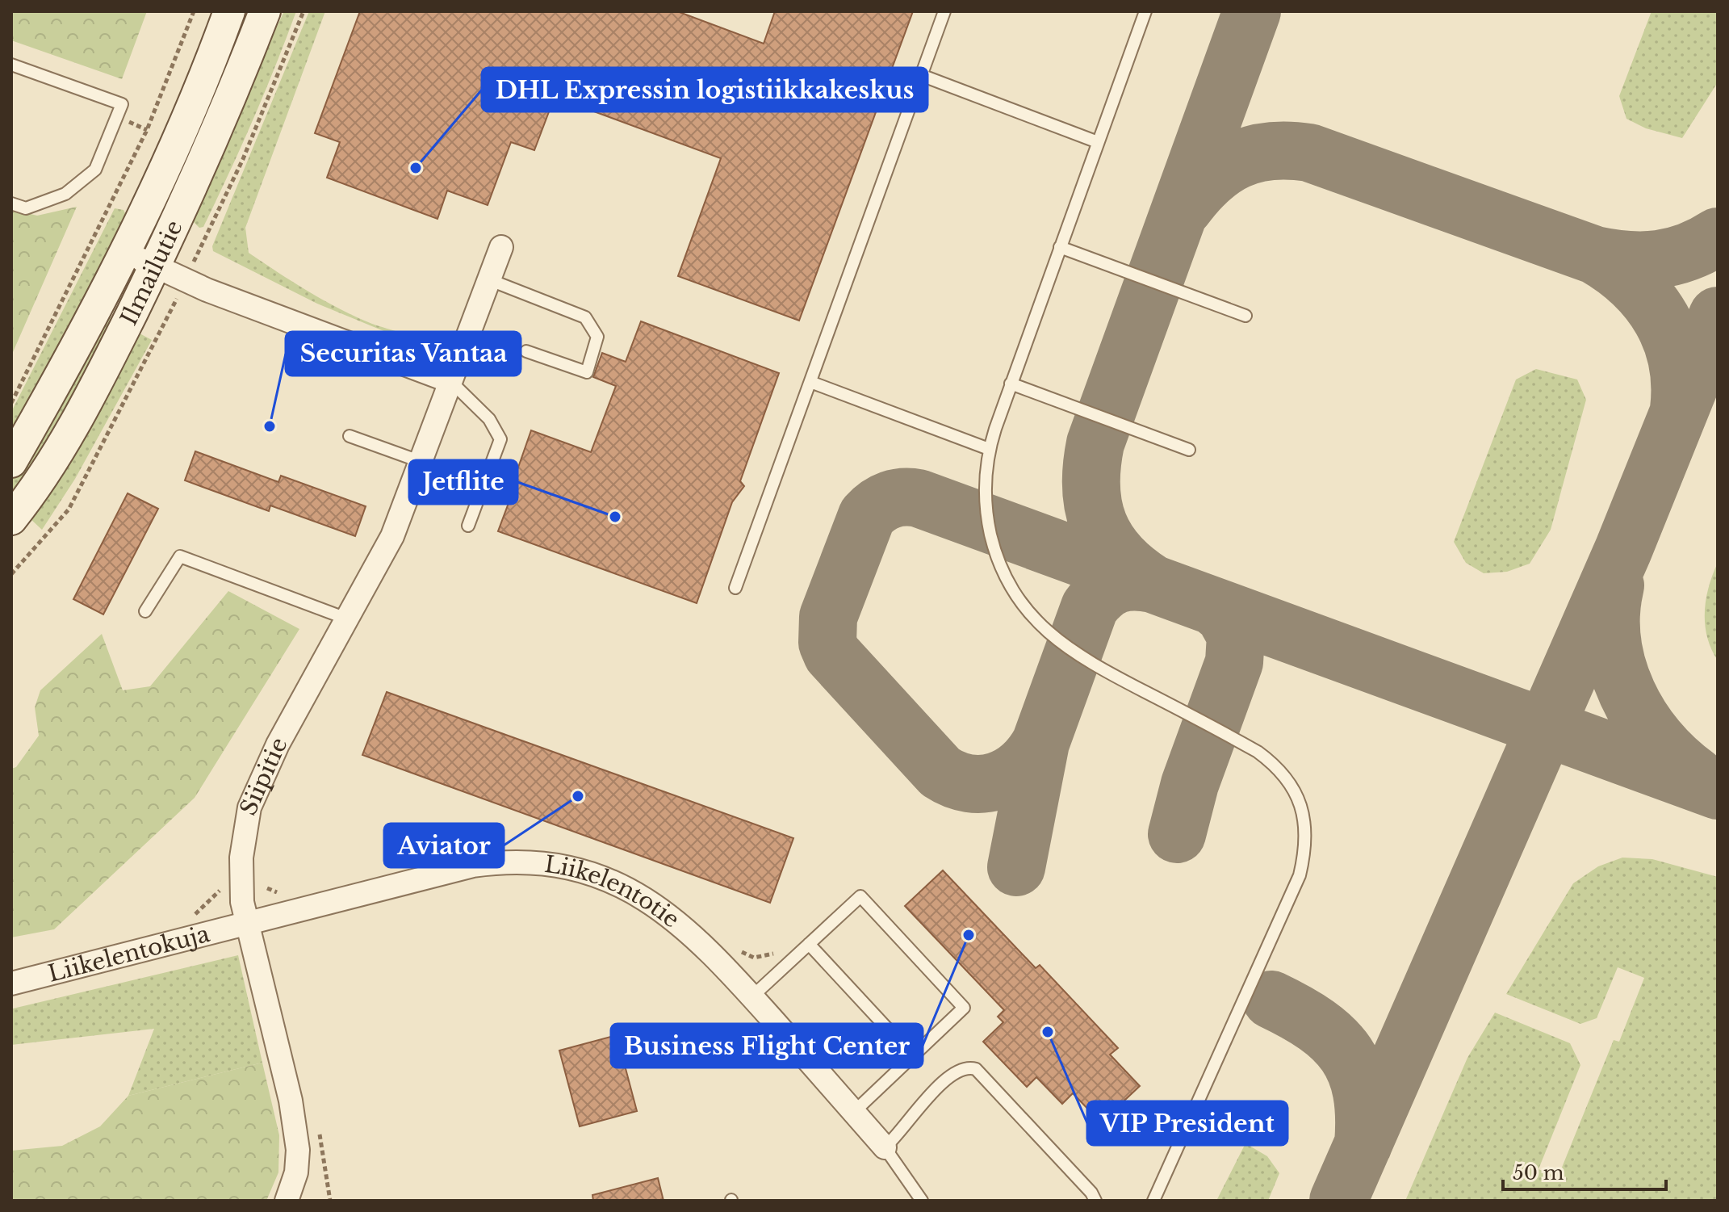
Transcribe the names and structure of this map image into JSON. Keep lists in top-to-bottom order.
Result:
{
  "streets": {
    "main road": ["Ilmailutie"],
    "street": ["Siipitie", "Liikelentotie", "Liikelentokuja"]
  },
  "crossings": [
    ["Siipitie", "Liikelentotie"],
    ["Siipitie", "Liikelentokuja"],
    ["Liikelentotie", "Liikelentokuja"]
  ],
  "places": [
    "DHL Expressin logistiikkakeskus",
    "Securitas Vantaa",
    "Jetflite",
    "Aviator",
    "Business Flight Center",
    "VIP President"
  ],
  "scale_bar": "50 m"
}
